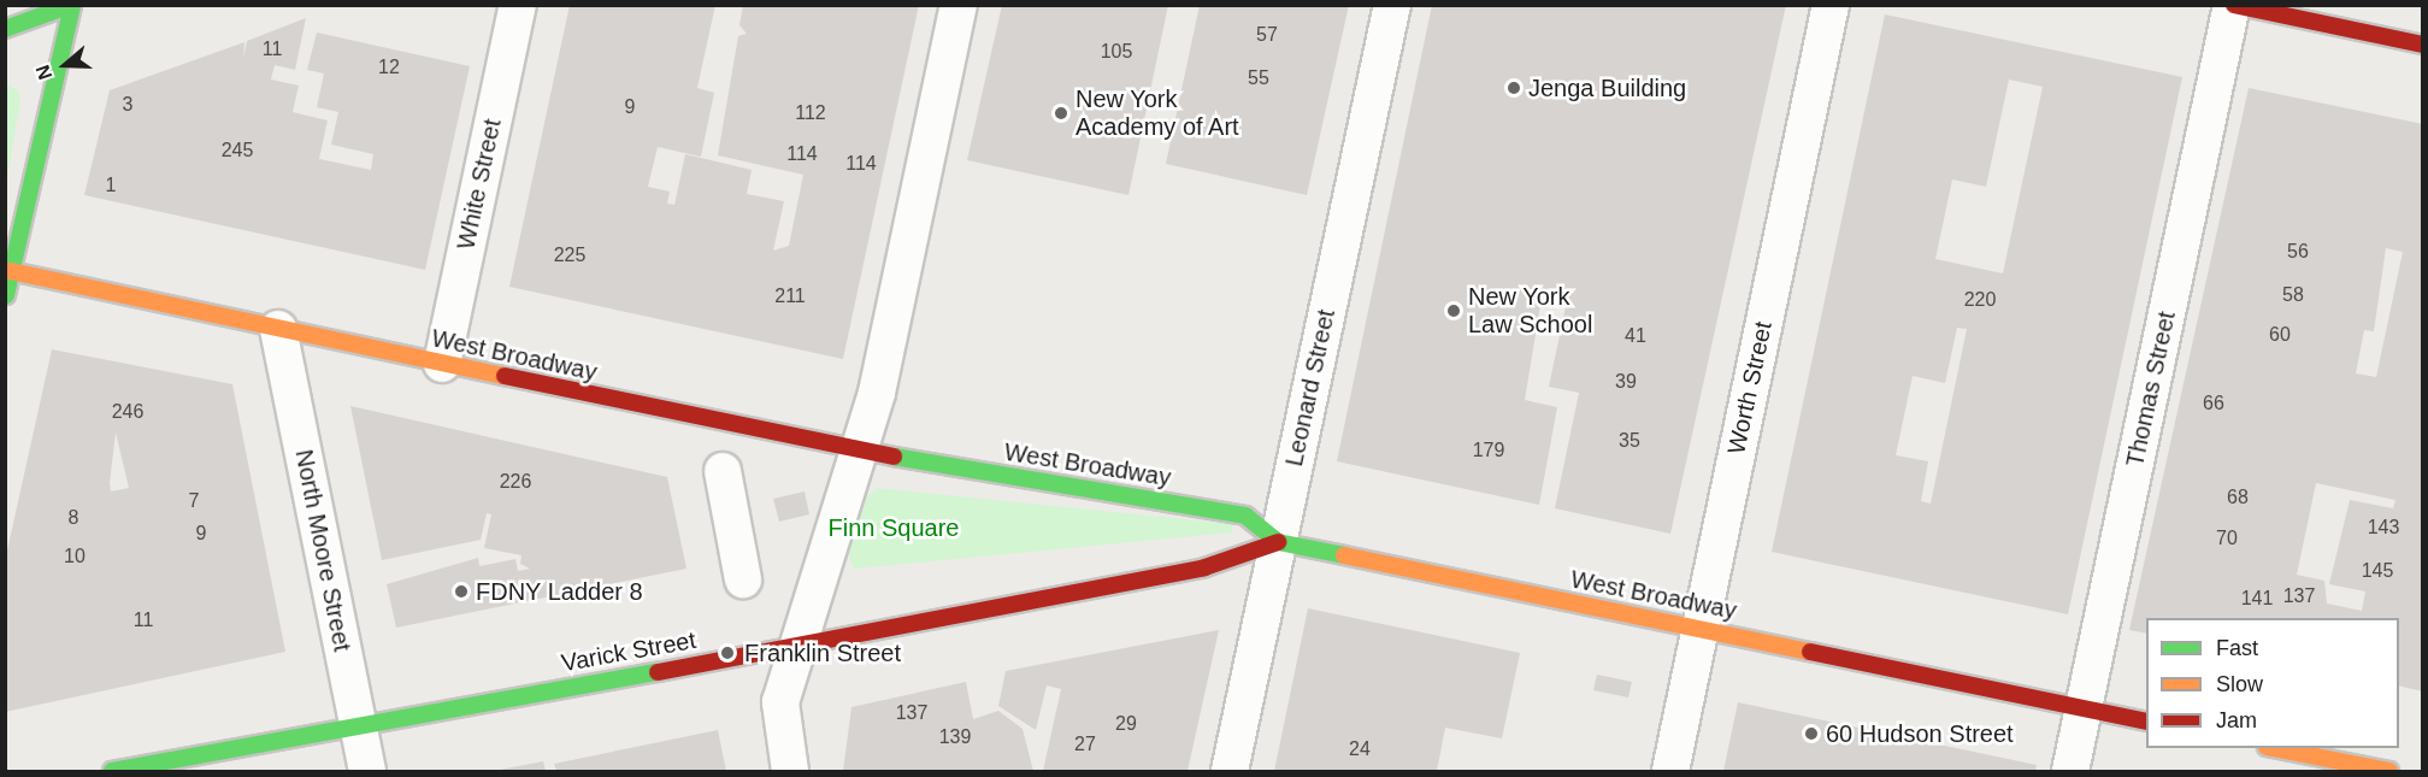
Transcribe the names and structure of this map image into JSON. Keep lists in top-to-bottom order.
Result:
{
  "streets": {
    "main road": ["West Broadway", "Varick Street"],
    "street": [
      "White Street",
      "Leonard Street",
      "Worth Street",
      "Thomas Street",
      "North Moore Street"
    ]
  },
  "crossings": [
    ["White Street", "West Broadway"],
    ["West Broadway", "Leonard Street"],
    ["West Broadway", "Worth Street"],
    ["West Broadway", "Thomas Street"],
    ["West Broadway", "North Moore Street"],
    ["West Broadway", "Varick Street"],
    ["Leonard Street", "Varick Street"],
    ["North Moore Street", "Varick Street"]
  ],
  "parks": ["Finn Square"],
  "places": [
    "Jenga Building",
    "New York Academy of Art",
    "New York Law School",
    "FDNY Ladder 8",
    "Franklin Street",
    "60 Hudson Street"
  ],
  "house_numbers": [
    "57",
    "11",
    "105",
    "12",
    "55",
    "3",
    "9",
    "112",
    "245",
    "114",
    "114",
    "1",
    "56",
    "225",
    "58",
    "211",
    "220",
    "60",
    "41",
    "39",
    "66",
    "246",
    "35",
    "179",
    "226",
    "68",
    "7",
    "8",
    "143",
    "9",
    "70",
    "10",
    "145",
    "137",
    "141",
    "11",
    "137",
    "29",
    "139",
    "27",
    "24"
  ],
  "legend": ["Fast", "Slow", "Jam"],
  "north": "left"
}
